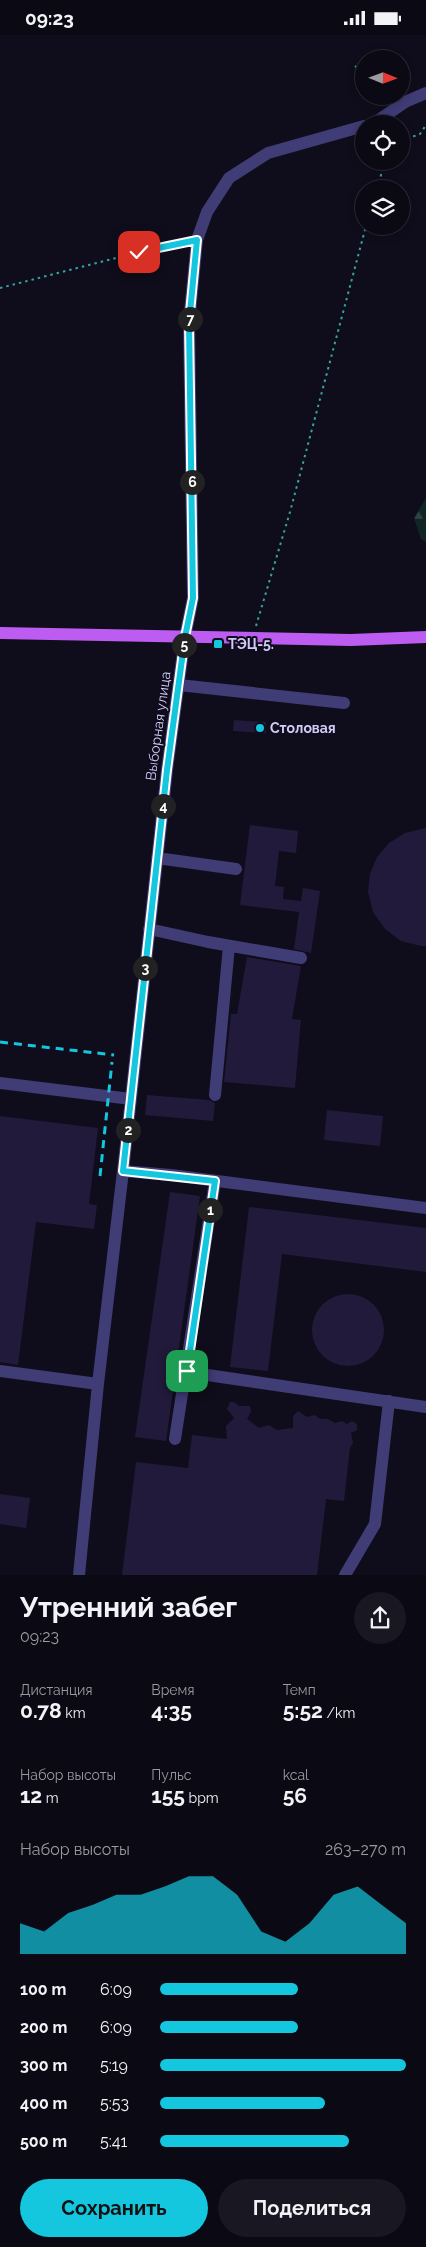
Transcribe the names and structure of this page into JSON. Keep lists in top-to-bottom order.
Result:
{
  "streets": {
    "street": ["Выборная улица"]
  },
  "places": {
    "transit": ["ТЭЦ-5."],
    "other": ["Столовая"]
  },
  "north": "right",
  "page": {
    "status": "09:23",
    "pins": [
      "7",
      "6",
      "5",
      "4",
      "3",
      "2",
      "1"
    ],
    "heading": ["Утренний забег", "09:23"],
    "stats": [
      ["Дистанция", "0.78 km"],
      ["Время", "4:35"],
      ["Темп", "5:52 /km"],
      ["Набор высоты", "12 m"],
      ["Пульс", "155 bpm"],
      ["kcal", "56"]
    ],
    "chart": ["Набор высоты", "263–270 m"],
    "list": [
      {
        "name": "100 m",
        "note": "6:09"
      },
      {
        "name": "200 m",
        "note": "6:09"
      },
      {
        "name": "300 m",
        "note": "5:19"
      },
      {
        "name": "400 m",
        "note": "5:53"
      },
      {
        "name": "500 m",
        "note": "5:41"
      }
    ],
    "buttons": ["Сохранить", "Поделиться"]
  }
}
